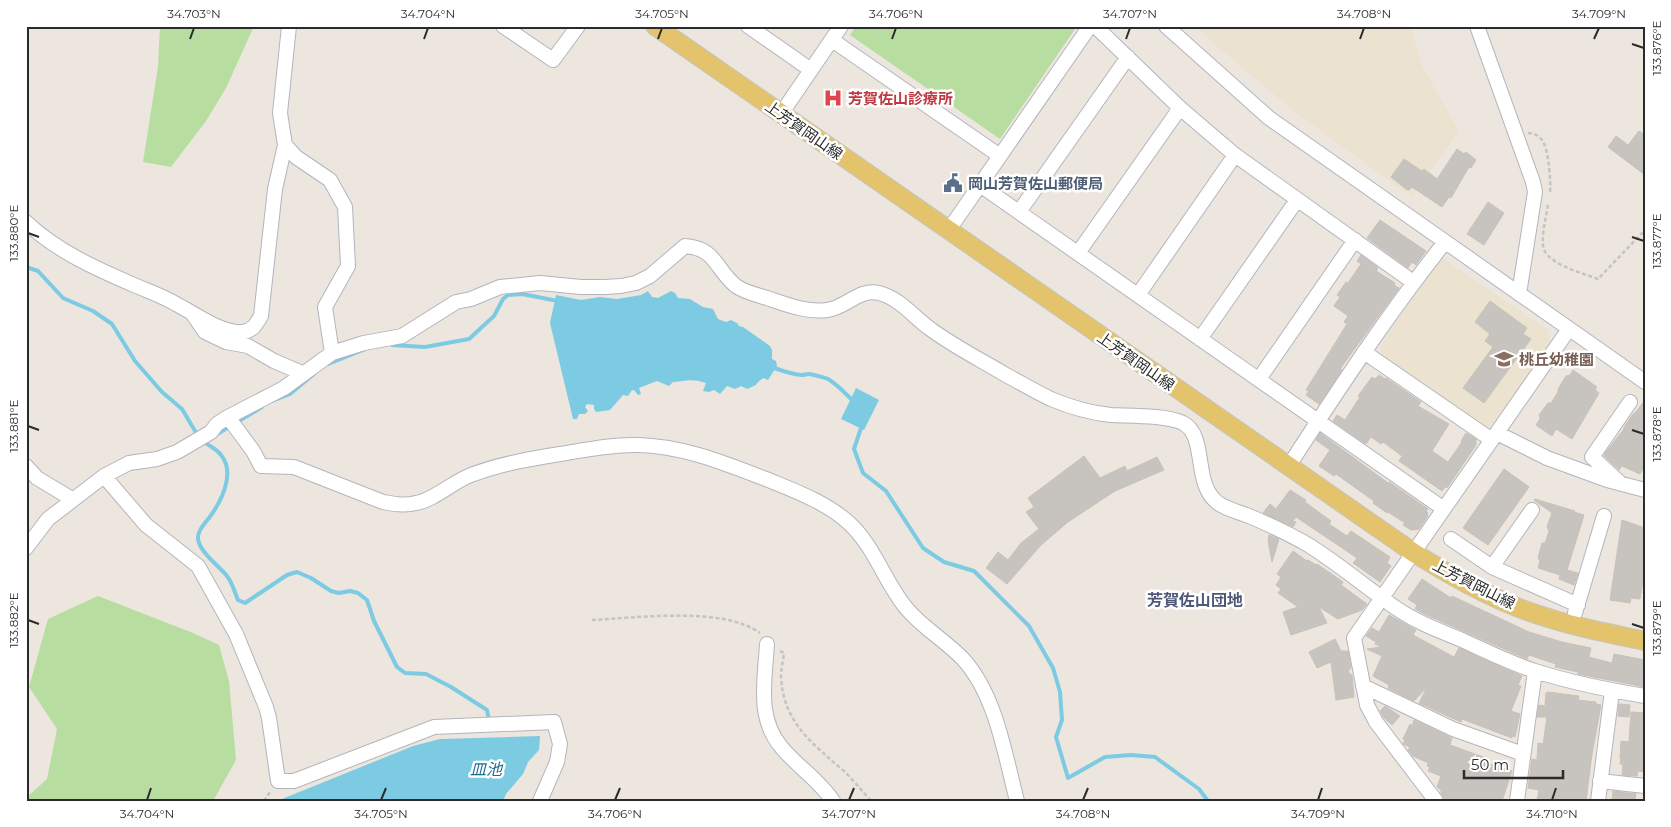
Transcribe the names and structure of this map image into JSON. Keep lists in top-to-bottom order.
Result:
{
  "streets": {
    "main road": ["上芳賀岡山線"]
  },
  "districts": ["芳賀佐山団地"],
  "water": ["皿池"],
  "places": {
    "hospital": ["芳賀佐山診療所"],
    "public building": ["岡山芳賀佐山郵便局"],
    "school or university": ["桃丘幼稚園"]
  },
  "scale_bar": "50 m",
  "coordinates": [
    "34.703°N",
    "34.704°N",
    "34.705°N",
    "34.706°N",
    "34.707°N",
    "34.708°N",
    "34.709°N",
    "133.876°E",
    "133.880°E",
    "133.877°E",
    "133.881°E",
    "133.878°E",
    "133.882°E",
    "133.879°E",
    "34.710°N"
  ]
}
